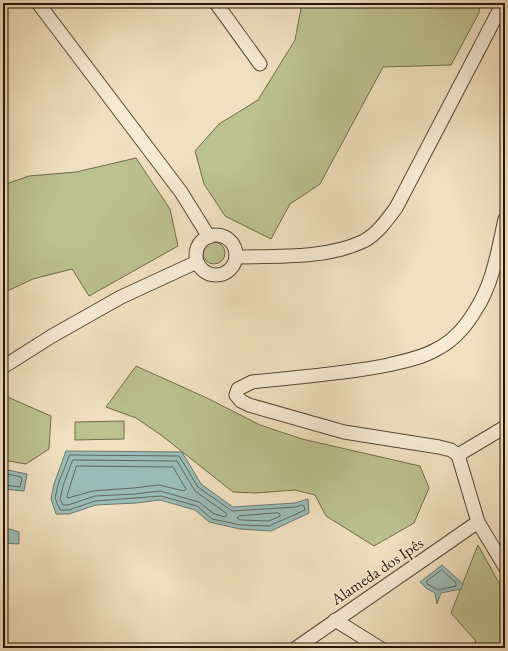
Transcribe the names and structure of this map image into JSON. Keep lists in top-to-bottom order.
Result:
{
  "streets": {
    "street": ["Alameda dos Ipês"]
  }
}
